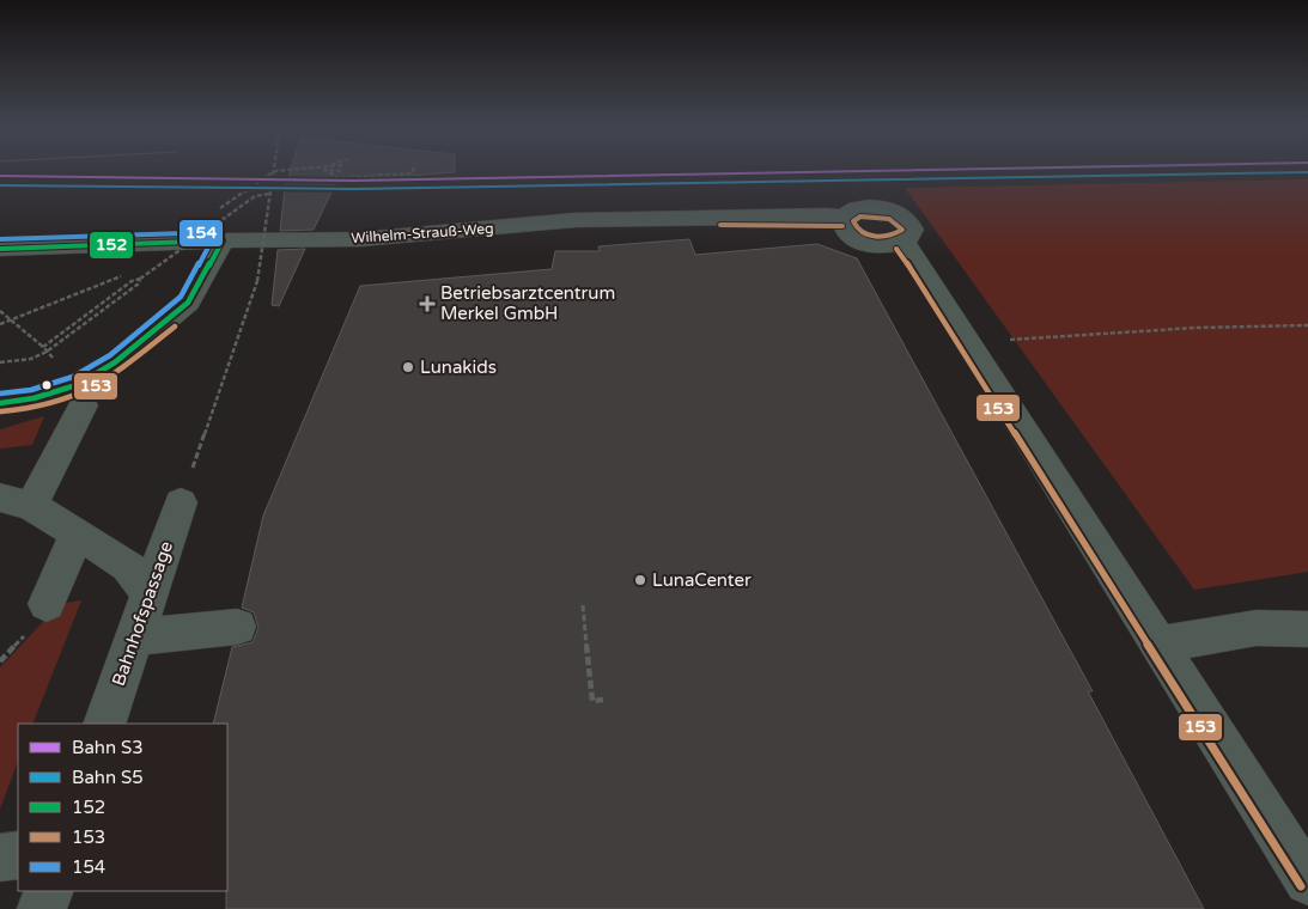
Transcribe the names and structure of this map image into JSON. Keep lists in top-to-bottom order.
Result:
{
  "streets": {
    "street": ["Wilhelm-Strauß-Weg", "Bahnhofspassage"]
  },
  "places": {
    "health": ["Betriebsarztcentrum Merkel GmbH"],
    "other": ["Lunakids", "LunaCenter"]
  },
  "lines": [
    "rail line S3",
    "rail line S5",
    "transit line 153",
    "transit line 154",
    "transit line 152"
  ],
  "legend": [
    "Bahn S3",
    "Bahn S5",
    "152",
    "153",
    "154"
  ]
}
